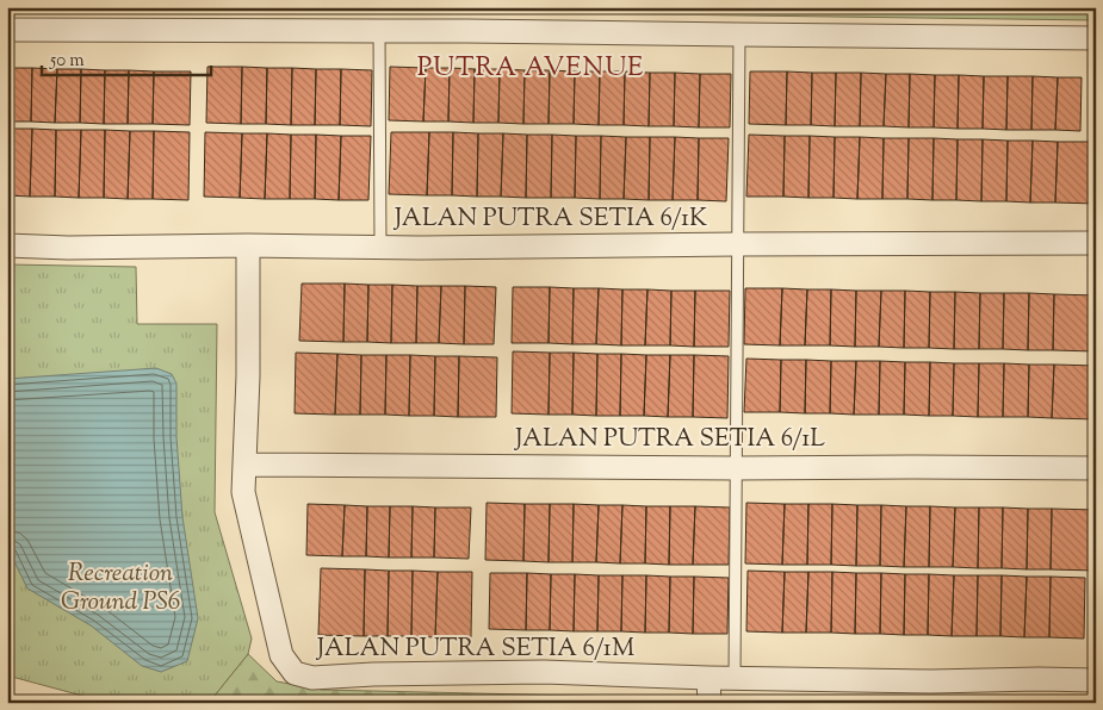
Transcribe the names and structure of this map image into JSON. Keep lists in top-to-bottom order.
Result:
{
  "streets": {
    "street": ["JALAN PUTRA SETIA 6/1K", "JALAN PUTRA SETIA 6/1L", "JALAN PUTRA SETIA 6/1M"]
  },
  "crossings": [
    ["JALAN PUTRA SETIA 6/1K", "JALAN PUTRA SETIA 6/1M"],
    ["JALAN PUTRA SETIA 6/1L", "JALAN PUTRA SETIA 6/1M"]
  ],
  "districts": ["PUTRA AVENUE"],
  "parks": ["Recreation Ground PS6"],
  "scale_bar": "50 m"
}
